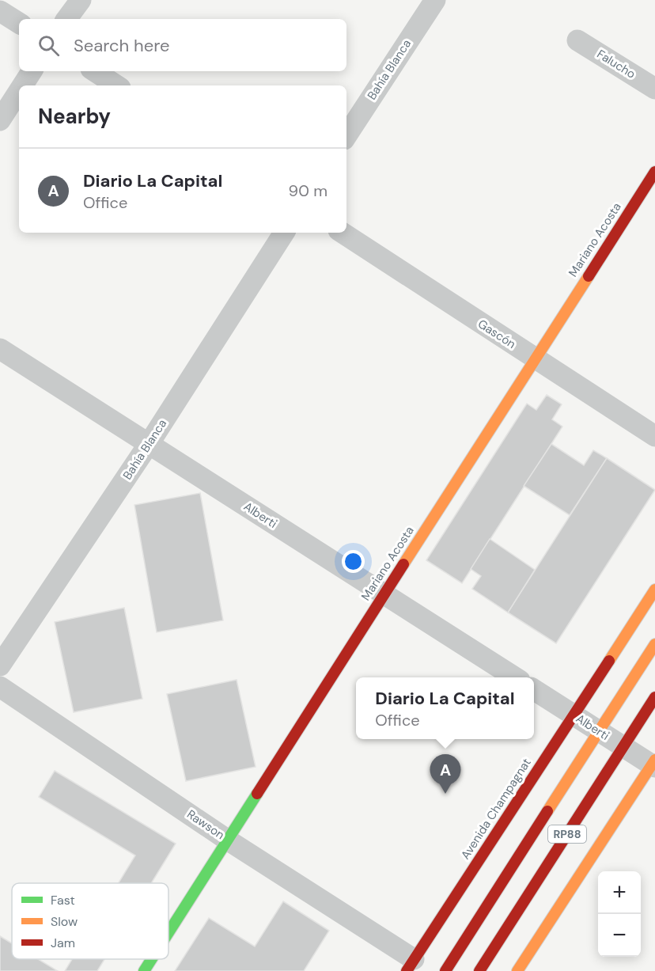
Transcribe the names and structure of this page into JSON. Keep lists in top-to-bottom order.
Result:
{
  "streets": {
    "main road": ["Mariano Acosta", "Avenida Champagnat", "RP88"],
    "street": [
      "Falucho",
      "Bahía Blanca",
      "Gascón",
      "Alberti",
      "Rawson"
    ]
  },
  "crossings": [
    ["Bahía Blanca", "Alberti"],
    ["Mariano Acosta", "Gascón"],
    ["Mariano Acosta", "Alberti"],
    ["Mariano Acosta", "Rawson"],
    ["Alberti", "Avenida Champagnat"],
    ["Alberti", "RP88"],
    ["Avenida Champagnat", "Rawson"]
  ],
  "legend": ["Fast", "Slow", "Jam"],
  "page": {
    "search": "Search here",
    "heading": "Nearby",
    "list": [
      {
        "mark": "A",
        "name": "Diario La Capital",
        "note": "Office",
        "value": "90 m"
      }
    ],
    "popup": ["Diario La Capital", "Office"],
    "pins": "A",
    "map_buttons": ["+", "−"]
  }
}
